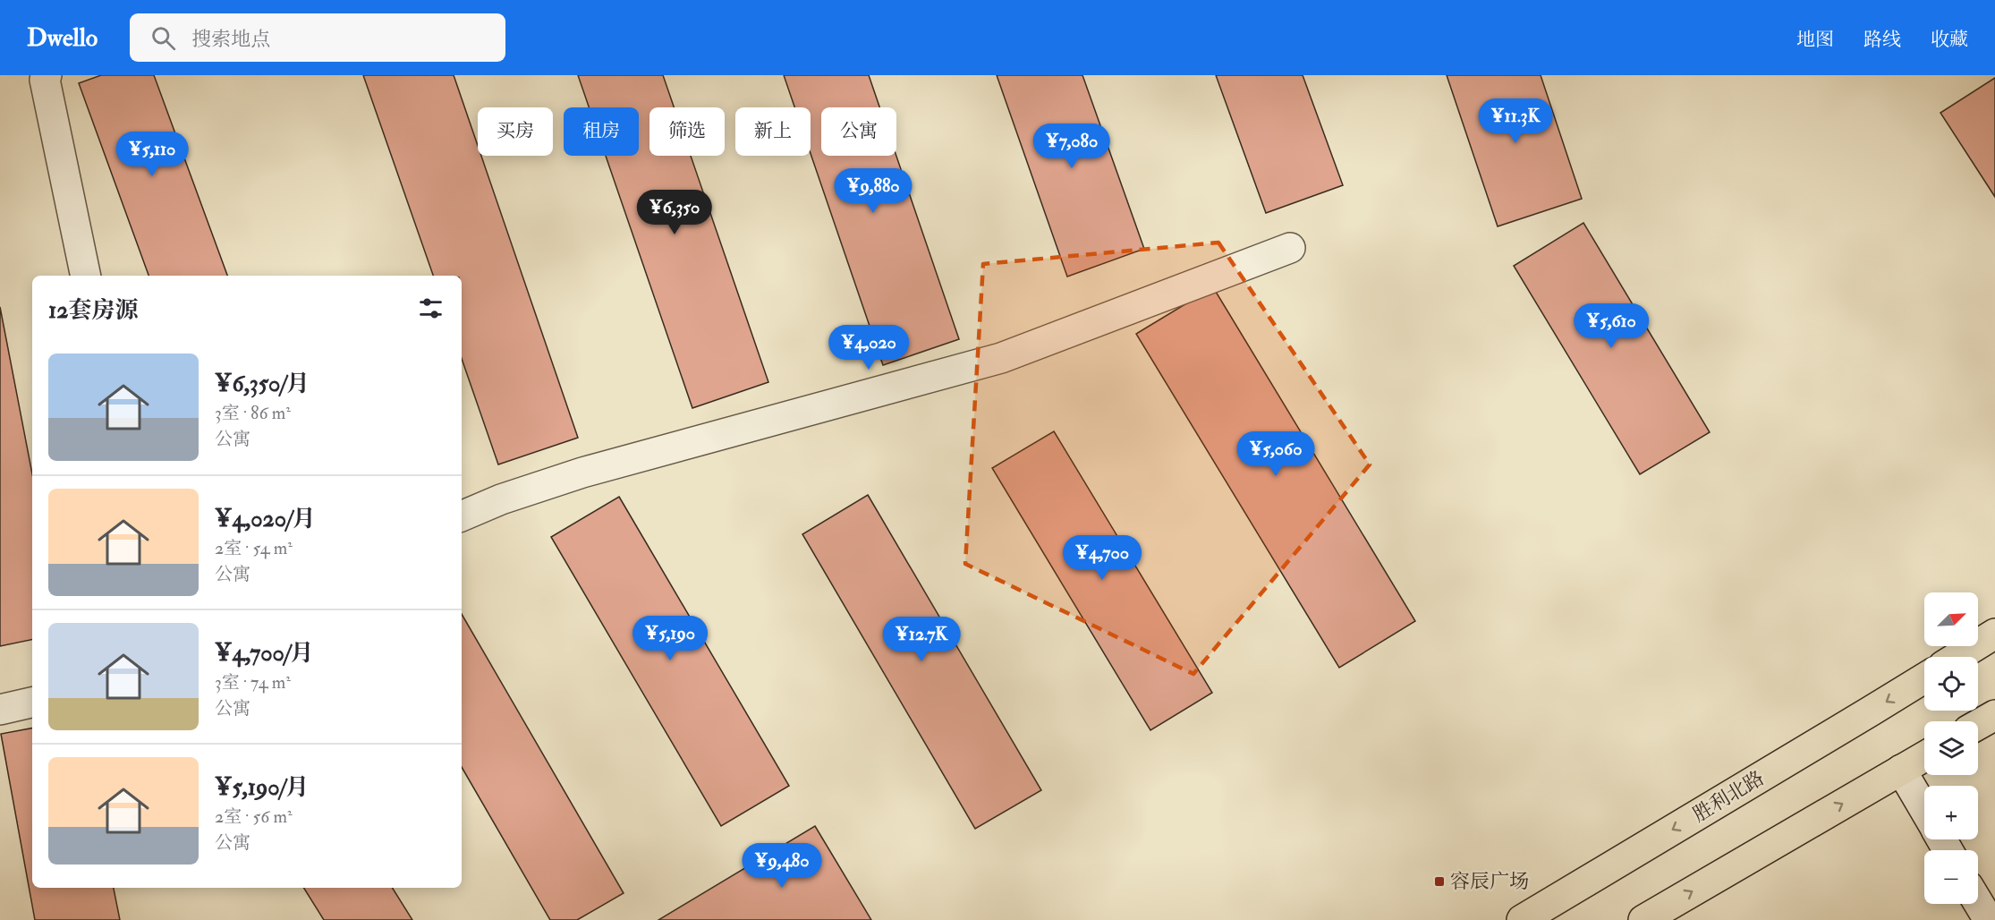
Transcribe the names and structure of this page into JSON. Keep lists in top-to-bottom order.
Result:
{
  "streets": {
    "highway": ["胜利北路"]
  },
  "places": {
    "transit": ["容辰广场"]
  },
  "north": "top right",
  "page": {
    "header": "Dwello",
    "search": "搜索地点",
    "nav": ["地图", "路线", "收藏"],
    "price": [
      "¥11.3K",
      "¥7,080",
      "¥5,110",
      "¥9,880",
      "¥6,350",
      "¥5,610",
      "¥4,020",
      "¥5,060",
      "¥4,700",
      "¥5,190",
      "¥12.7K",
      "¥9,480"
    ],
    "chip": [
      "买房",
      "租房",
      "筛选",
      "新上",
      "公寓"
    ],
    "heading": "12套房源",
    "list": [
      {
        "name": "¥6,350/月",
        "note": "3室 · 86 m² · 公寓"
      },
      {
        "name": "¥4,020/月",
        "note": "2室 · 54 m² · 公寓"
      },
      {
        "name": "¥4,700/月",
        "note": "3室 · 74 m² · 公寓"
      },
      {
        "name": "¥5,190/月",
        "note": "2室 · 56 m² · 公寓"
      }
    ],
    "map_buttons": ["+", "−"]
  }
}
